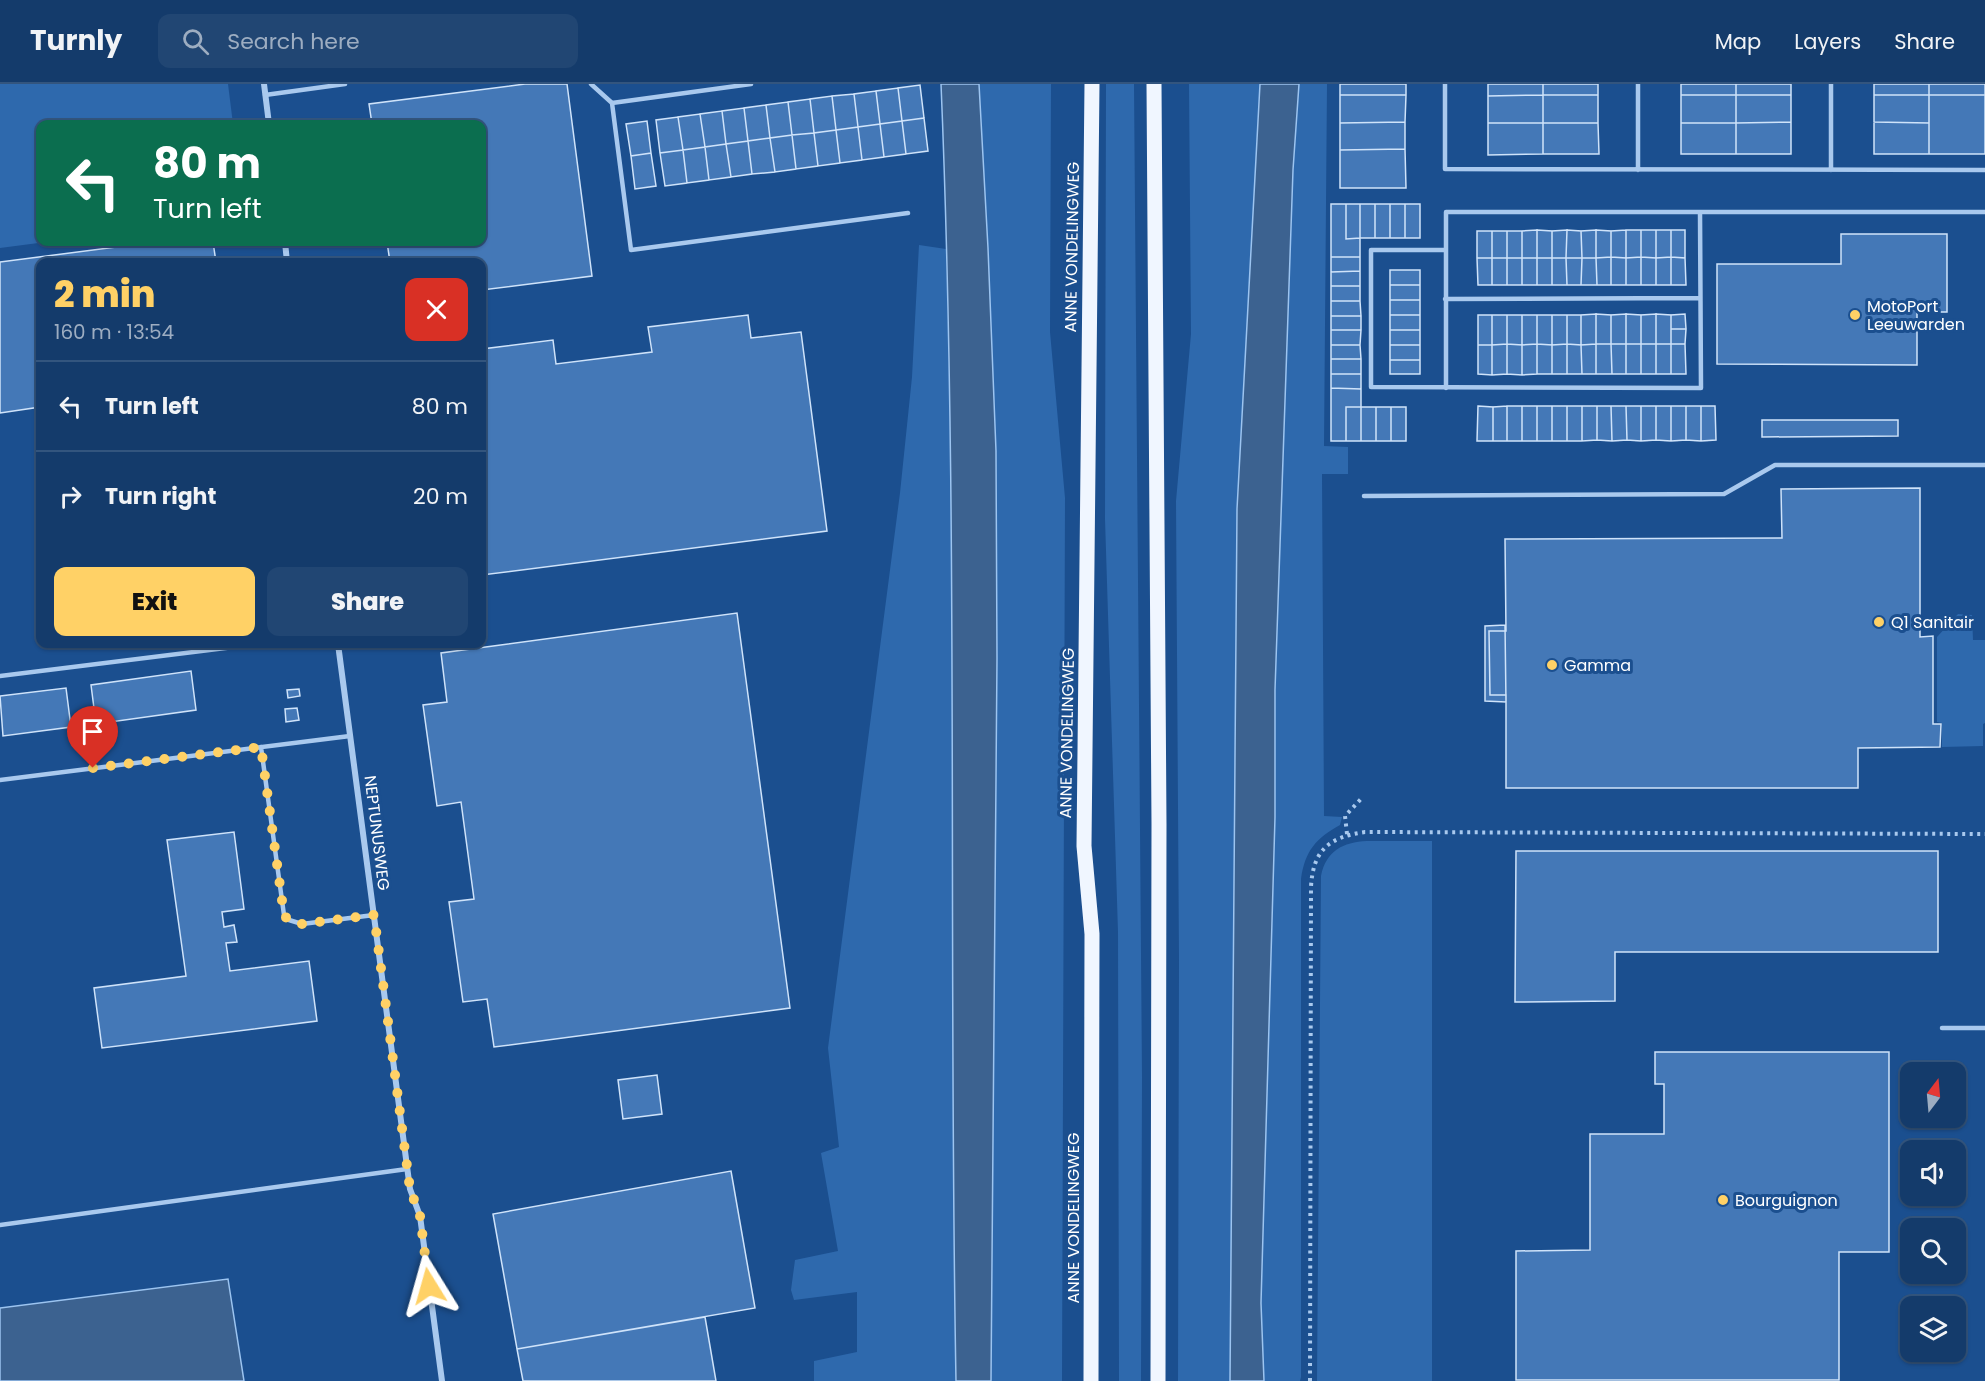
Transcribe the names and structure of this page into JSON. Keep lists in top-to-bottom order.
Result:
{
  "streets": {
    "main road": ["ANNE VONDELINGWEG"],
    "street": ["NEPTUNUSWEG"]
  },
  "places": [
    "MotoPort Leeuwarden",
    "Q1 Sanitair",
    "Gamma",
    "Bourguignon"
  ],
  "north": "top",
  "page": {
    "header": "Turnly",
    "search": "Search here",
    "nav": ["Map", "Layers", "Share"],
    "turn": ["80 m", "Turn left"],
    "heading": ["2 min", "160 m · 13:54"],
    "list": [
      {
        "name": "Turn left",
        "value": "80 m"
      },
      {
        "name": "Turn right",
        "value": "20 m"
      }
    ],
    "buttons": ["Exit", "Share"]
  }
}
